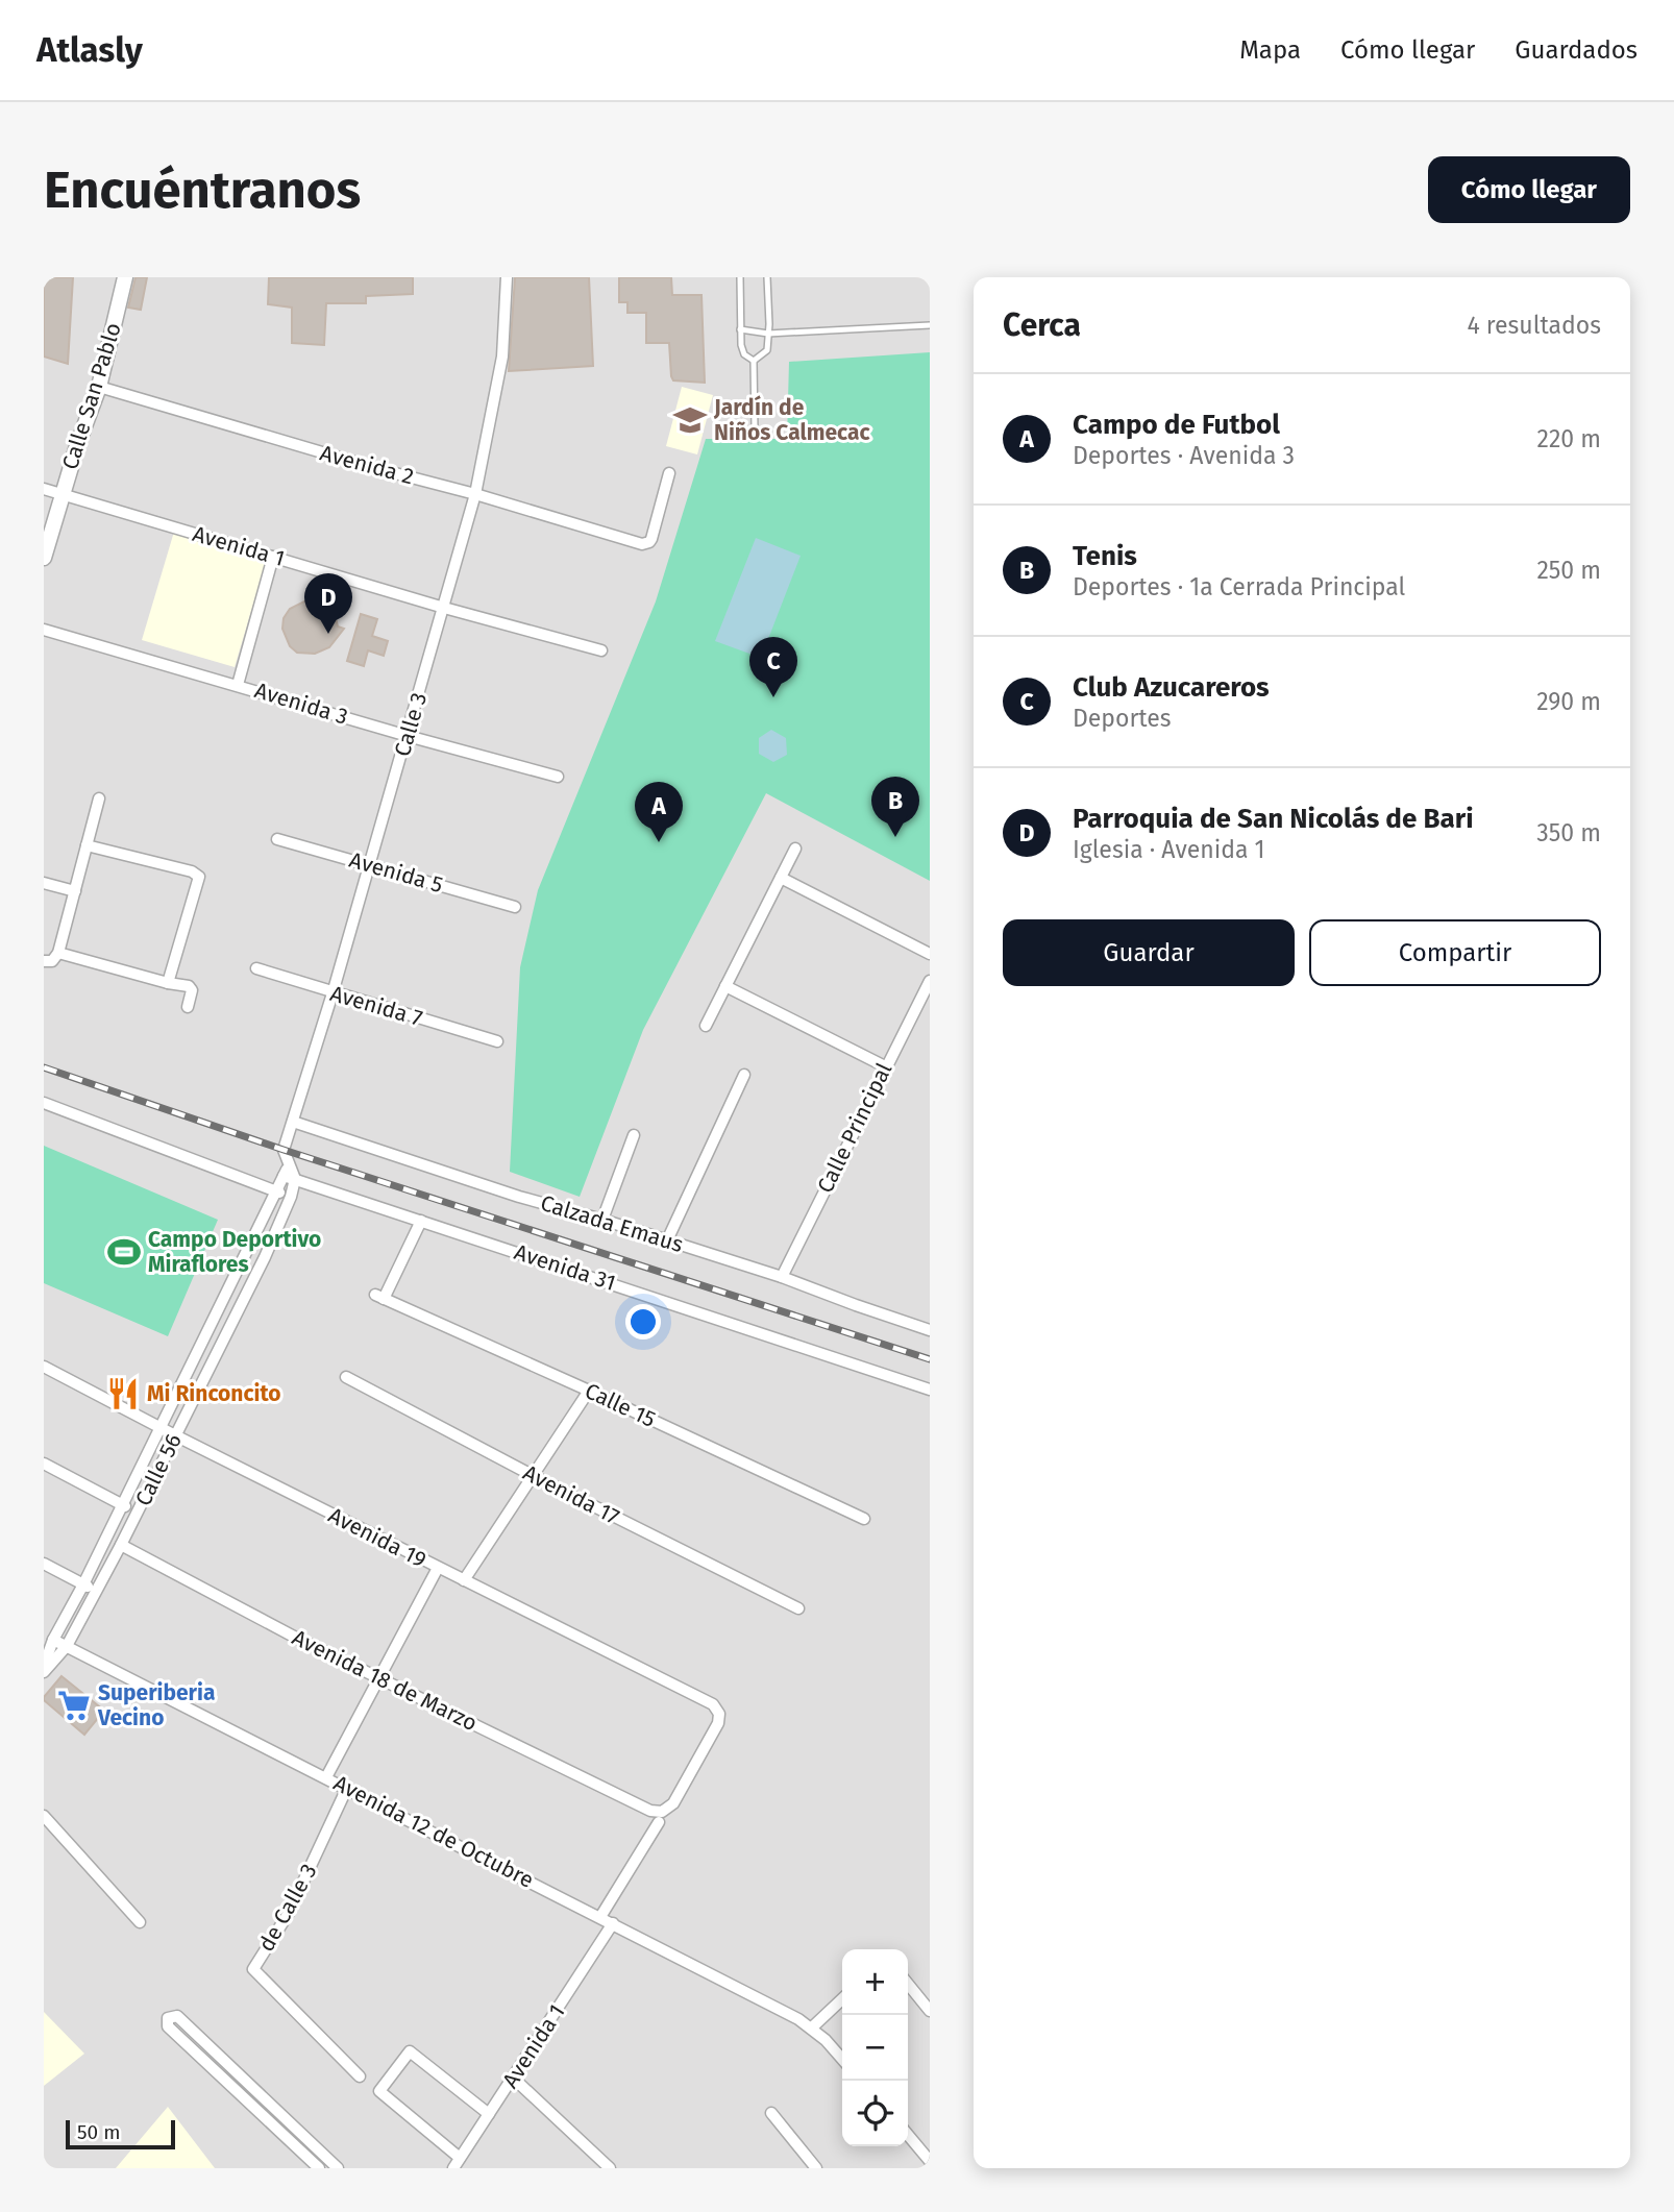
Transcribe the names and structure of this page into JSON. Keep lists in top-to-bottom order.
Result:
{
  "streets": {
    "street": [
      "Calle San Pablo",
      "Avenida 2",
      "Avenida 1",
      "Avenida 3",
      "Calle 3",
      "Avenida 5",
      "Avenida 7",
      "Calle Principal",
      "Calzada Emaus",
      "Avenida 31",
      "Calle 15",
      "Calle 56",
      "Avenida 17",
      "Avenida 19",
      "Avenida 18 de Marzo",
      "Avenida 12 de Octubre",
      "de Calle 3"
    ]
  },
  "crossings": [
    ["Calle San Pablo", "Avenida 2"],
    ["Calle San Pablo", "Avenida 1"],
    ["Avenida 2", "Calle 3"],
    ["Avenida 1", "Calle 3"],
    ["Avenida 1", "Avenida 12 de Octubre"],
    ["Avenida 3", "Calle 3"],
    ["Calle 3", "Avenida 5"],
    ["Calle 3", "Avenida 7"],
    ["Calle 3", "Calzada Emaus"],
    ["Calle 3", "Avenida 31"],
    ["Calle 3", "Calle 56"],
    ["Calle Principal", "Calzada Emaus"],
    ["Avenida 31", "Calle 15"],
    ["Avenida 31", "Calle 56"],
    ["Calle 56", "Avenida 19"],
    ["Calle 56", "Avenida 18 de Marzo"],
    ["Calle 56", "Avenida 12 de Octubre"],
    ["Avenida 19", "Avenida 18 de Marzo"],
    ["Avenida 12 de Octubre", "de Calle 3"]
  ],
  "places": {
    "school or university": ["Jardín de Niños Calmecac"],
    "sports": ["Campo Deportivo Miraflores"],
    "restaurant": ["Mi Rinconcito"],
    "supermarket": ["Superiberia Vecino"]
  },
  "scale_bar": "50 m",
  "page": {
    "header": "Atlasly",
    "nav": ["Mapa", "Cómo llegar", "Guardados"],
    "buttons": [
      "Cómo llegar",
      ["Guardar", "Compartir"]
    ],
    "title": "Encuéntranos",
    "heading": ["Cerca", "4 resultados"],
    "list": [
      {
        "mark": "A",
        "name": "Campo de Futbol",
        "note": "Deportes · Avenida 3",
        "value": "220 m"
      },
      {
        "mark": "B",
        "name": "Tenis",
        "note": "Deportes · 1a Cerrada Principal",
        "value": "250 m"
      },
      {
        "mark": "C",
        "name": "Club Azucareros",
        "note": "Deportes",
        "value": "290 m"
      },
      {
        "mark": "D",
        "name": "Parroquia de San Nicolás de Bari",
        "note": "Iglesia · Avenida 1",
        "value": "350 m"
      }
    ],
    "pins": [
      "D",
      "C",
      "B",
      "A"
    ],
    "map_buttons": ["+", "−"],
    "scale": "50 m"
  }
}
